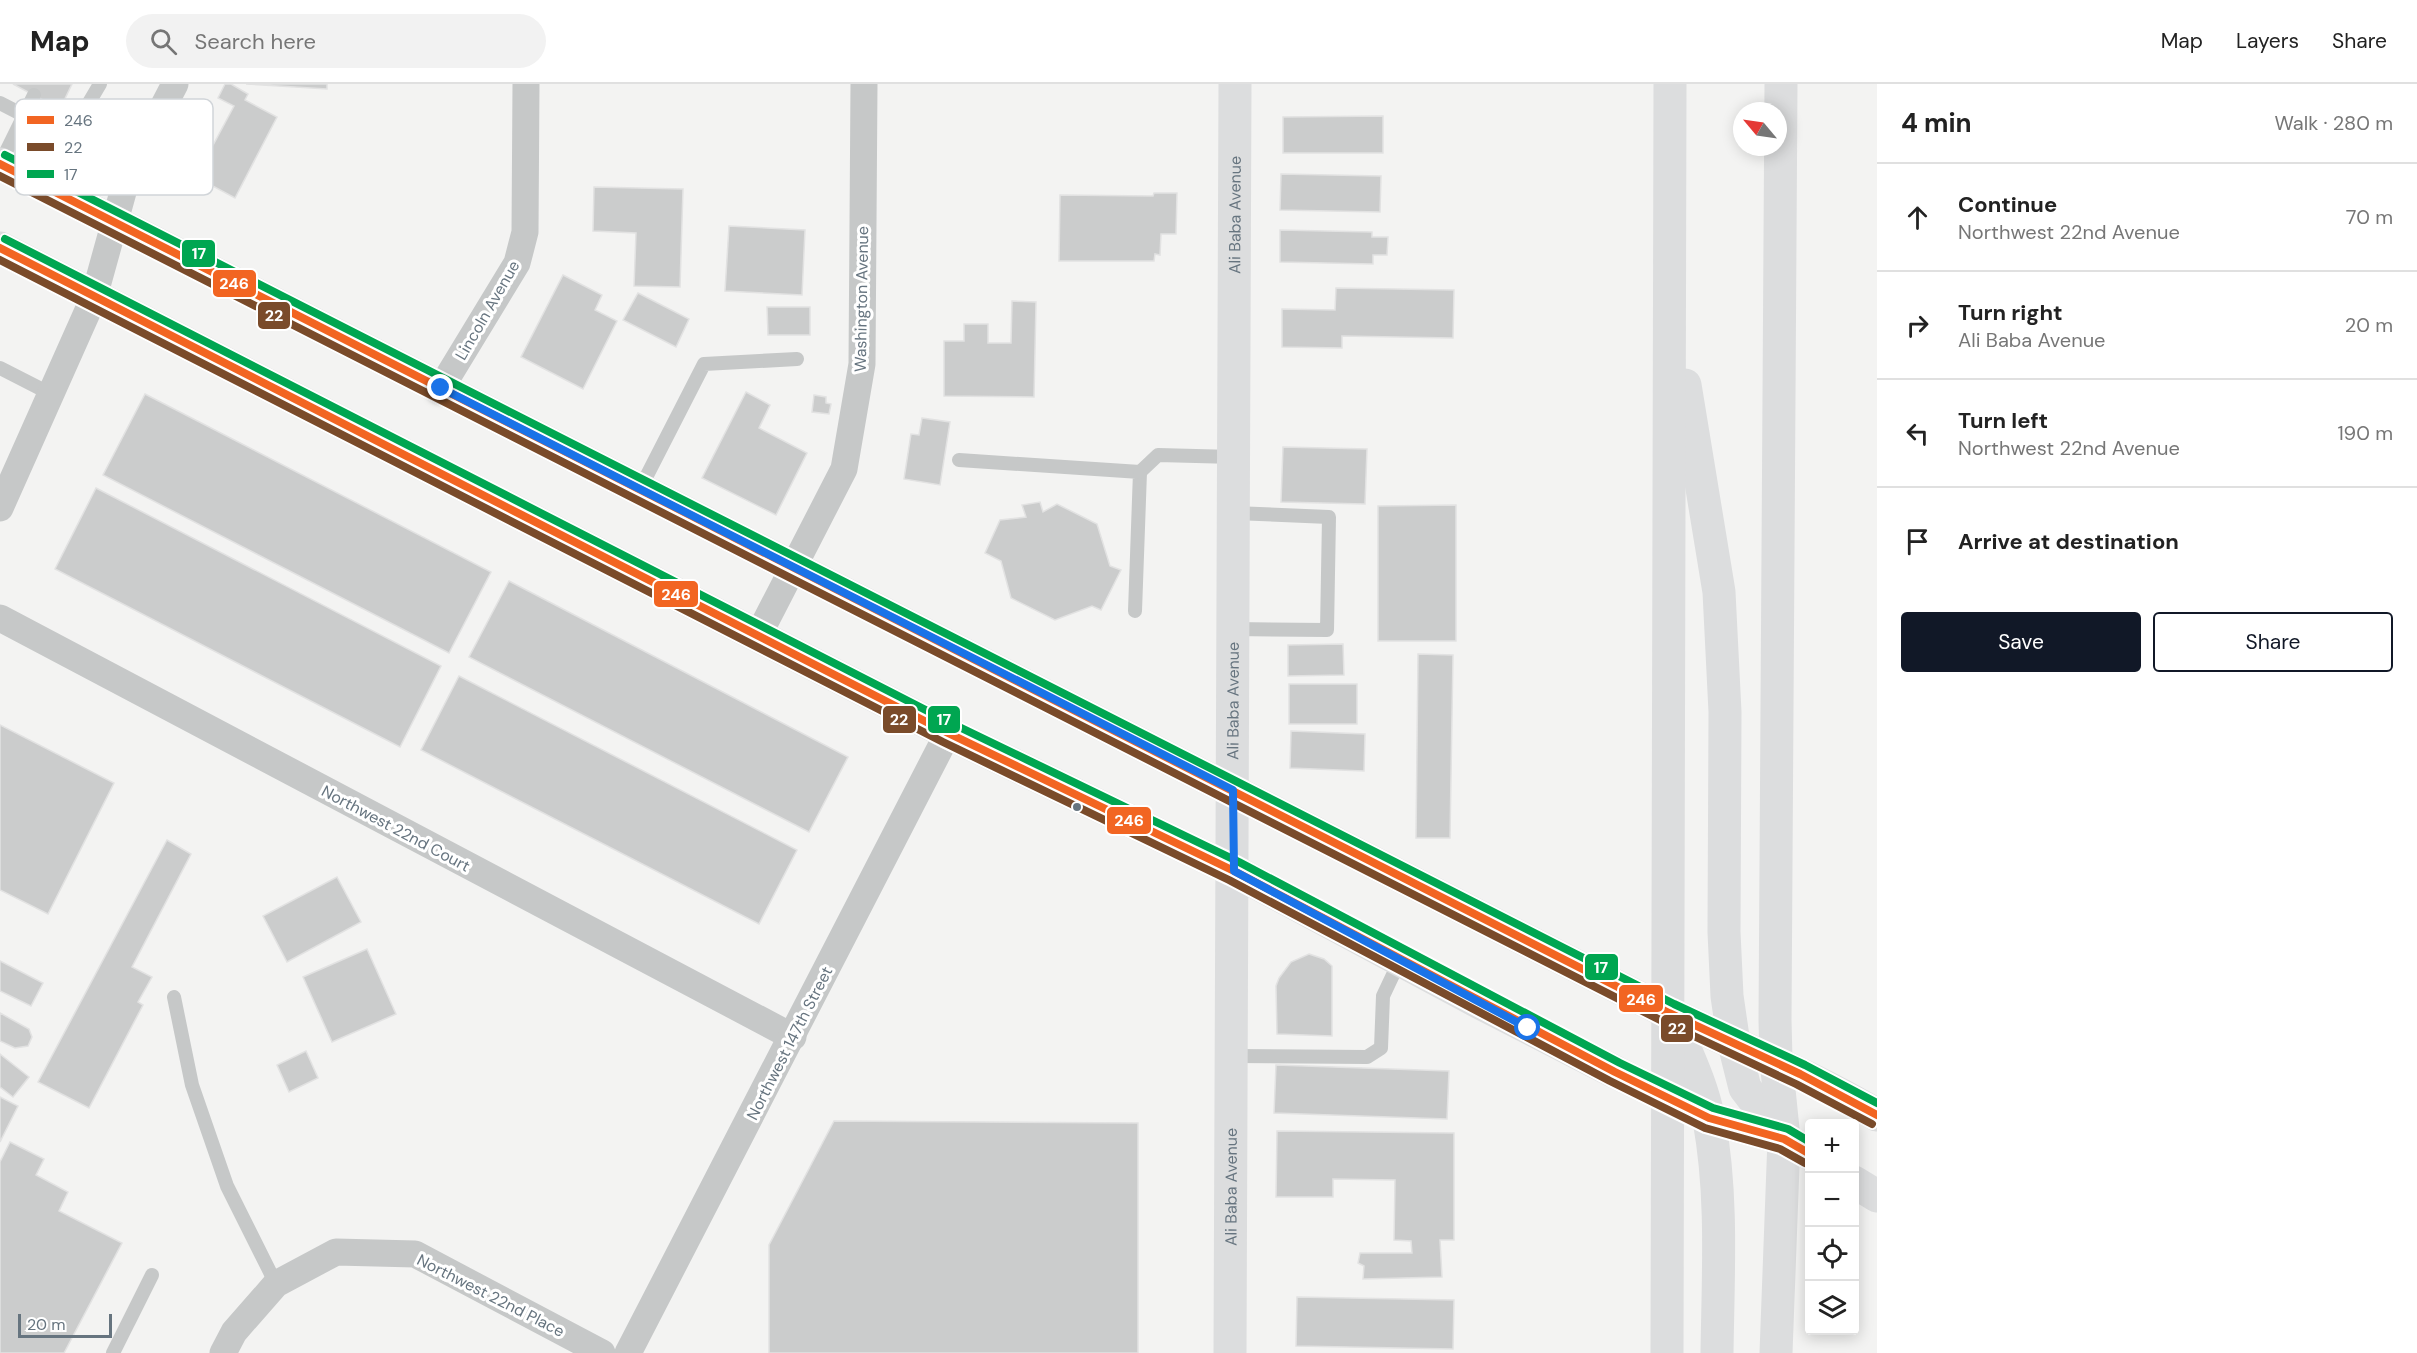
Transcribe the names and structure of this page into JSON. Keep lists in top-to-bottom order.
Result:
{
  "streets": {
    "main road": ["Ali Baba Avenue"],
    "street": [
      "Washington Avenue",
      "Lincoln Avenue",
      "Northwest 22nd Court",
      "Northwest 147th Street",
      "Northwest 22nd Place"
    ]
  },
  "crossings": [
    ["Northwest 22nd Court", "Northwest 147th Street"]
  ],
  "lines": ["transit line 17", "transit line 246", "transit line 22"],
  "legend": ["246", "22", "17"],
  "scale_bar": "20 m",
  "north": "top left",
  "page": {
    "header": "Map",
    "search": "Search here",
    "nav": ["Map", "Layers", "Share"],
    "heading": ["4 min", "Walk · 280 m"],
    "list": [
      ["Continue", "Northwest 22nd Avenue", "70 m"],
      ["Turn right", "Ali Baba Avenue", "20 m"],
      ["Turn left", "Northwest 22nd Avenue", "190 m"],
      "Arrive at destination"
    ],
    "buttons": ["Save", "Share"],
    "map_buttons": ["+", "−"],
    "scale": "20 m"
  }
}
